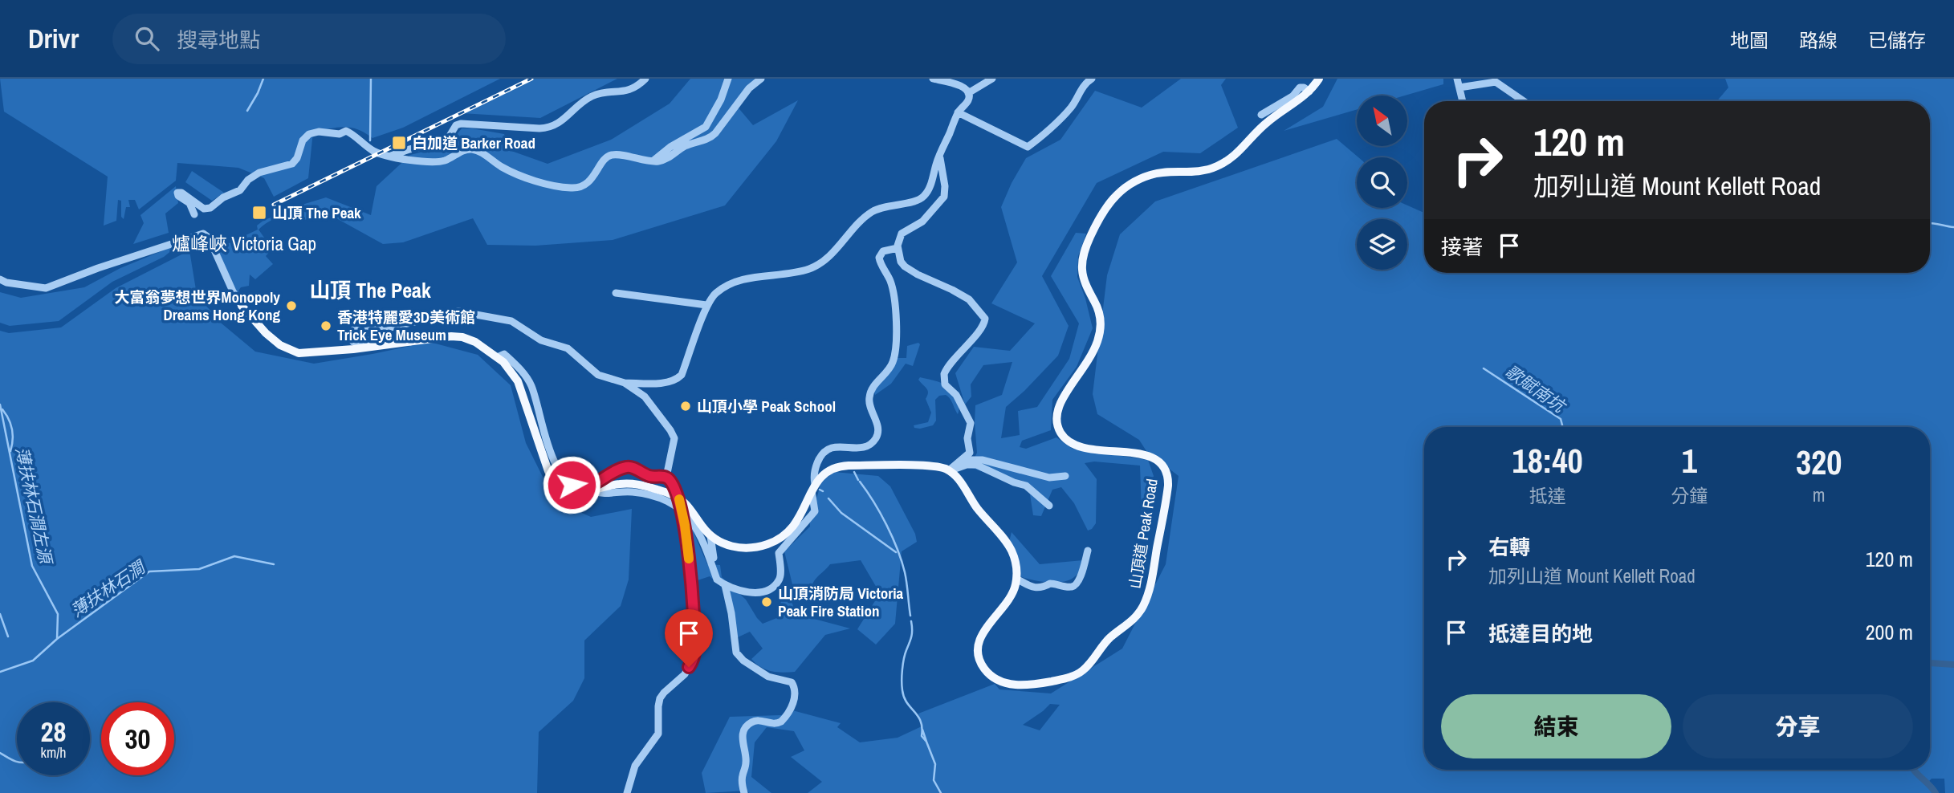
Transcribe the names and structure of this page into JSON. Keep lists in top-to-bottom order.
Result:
{
  "streets": {
    "main road": ["山頂道 Peak Road"]
  },
  "districts": ["爐峰峽 Victoria Gap", "山頂 The Peak"],
  "water": ["歌賦南坑", "薄扶林石澗左源", "薄扶林石澗"],
  "places": {
    "transit": ["白加道 Barker Road", "山頂 The Peak"],
    "other": [
      "大富翁夢想世界Monopoly Dreams Hong Kong",
      "香港特麗愛3D美術館 Trick Eye Museum",
      "山頂小學 Peak School",
      "山頂消防局 Victoria Peak Fire Station"
    ]
  },
  "north": "top left",
  "page": {
    "header": "Drivr",
    "search": "搜尋地點",
    "nav": ["地圖", "路線", "已儲存"],
    "turn": ["120 m", "加列山道 Mount Kellett Road"],
    "then": "接著",
    "eta": [
      "18:40",
      "抵達",
      "1",
      "分鐘",
      "320",
      "m"
    ],
    "list": [
      {
        "name": "右轉",
        "note": "加列山道 Mount Kellett Road",
        "value": "120 m"
      },
      {
        "name": "抵達目的地",
        "value": "200 m"
      }
    ],
    "buttons": ["結束", "分享"],
    "speed": "28 km/h",
    "limit": "30"
  }
}
